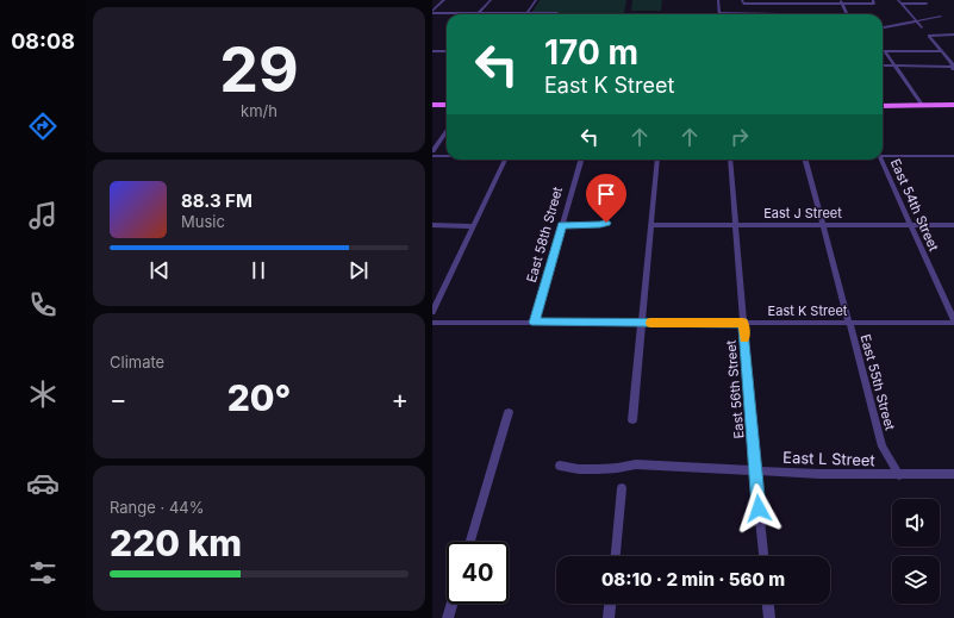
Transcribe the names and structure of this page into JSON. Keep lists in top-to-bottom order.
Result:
{
  "streets": {
    "street": [
      "East 54th Street",
      "East J Street",
      "East 58th Street",
      "East K Street",
      "East 55th Street",
      "East 56th Street",
      "East L Street"
    ]
  },
  "crossings": [
    ["East 54th Street", "East J Street"],
    ["East 54th Street", "East K Street"],
    ["East J Street", "East 55th Street"],
    ["East J Street", "East 56th Street"],
    ["East 58th Street", "East K Street"],
    ["East K Street", "East 55th Street"],
    ["East K Street", "East 56th Street"],
    ["East 55th Street", "East L Street"],
    ["East 56th Street", "East L Street"]
  ],
  "page": {
    "tabs": "08:08",
    "tile": [
      ["29", "km/h"],
      "Climate",
      ["Range · 44%", "220 km"]
    ],
    "turn": ["170 m", "East K Street"],
    "song": ["88.3 FM", "Music"],
    "heat": ["−", "20°", "+"],
    "limit": "40",
    "trip": "08:10 · 2 min · 560 m"
  }
}
